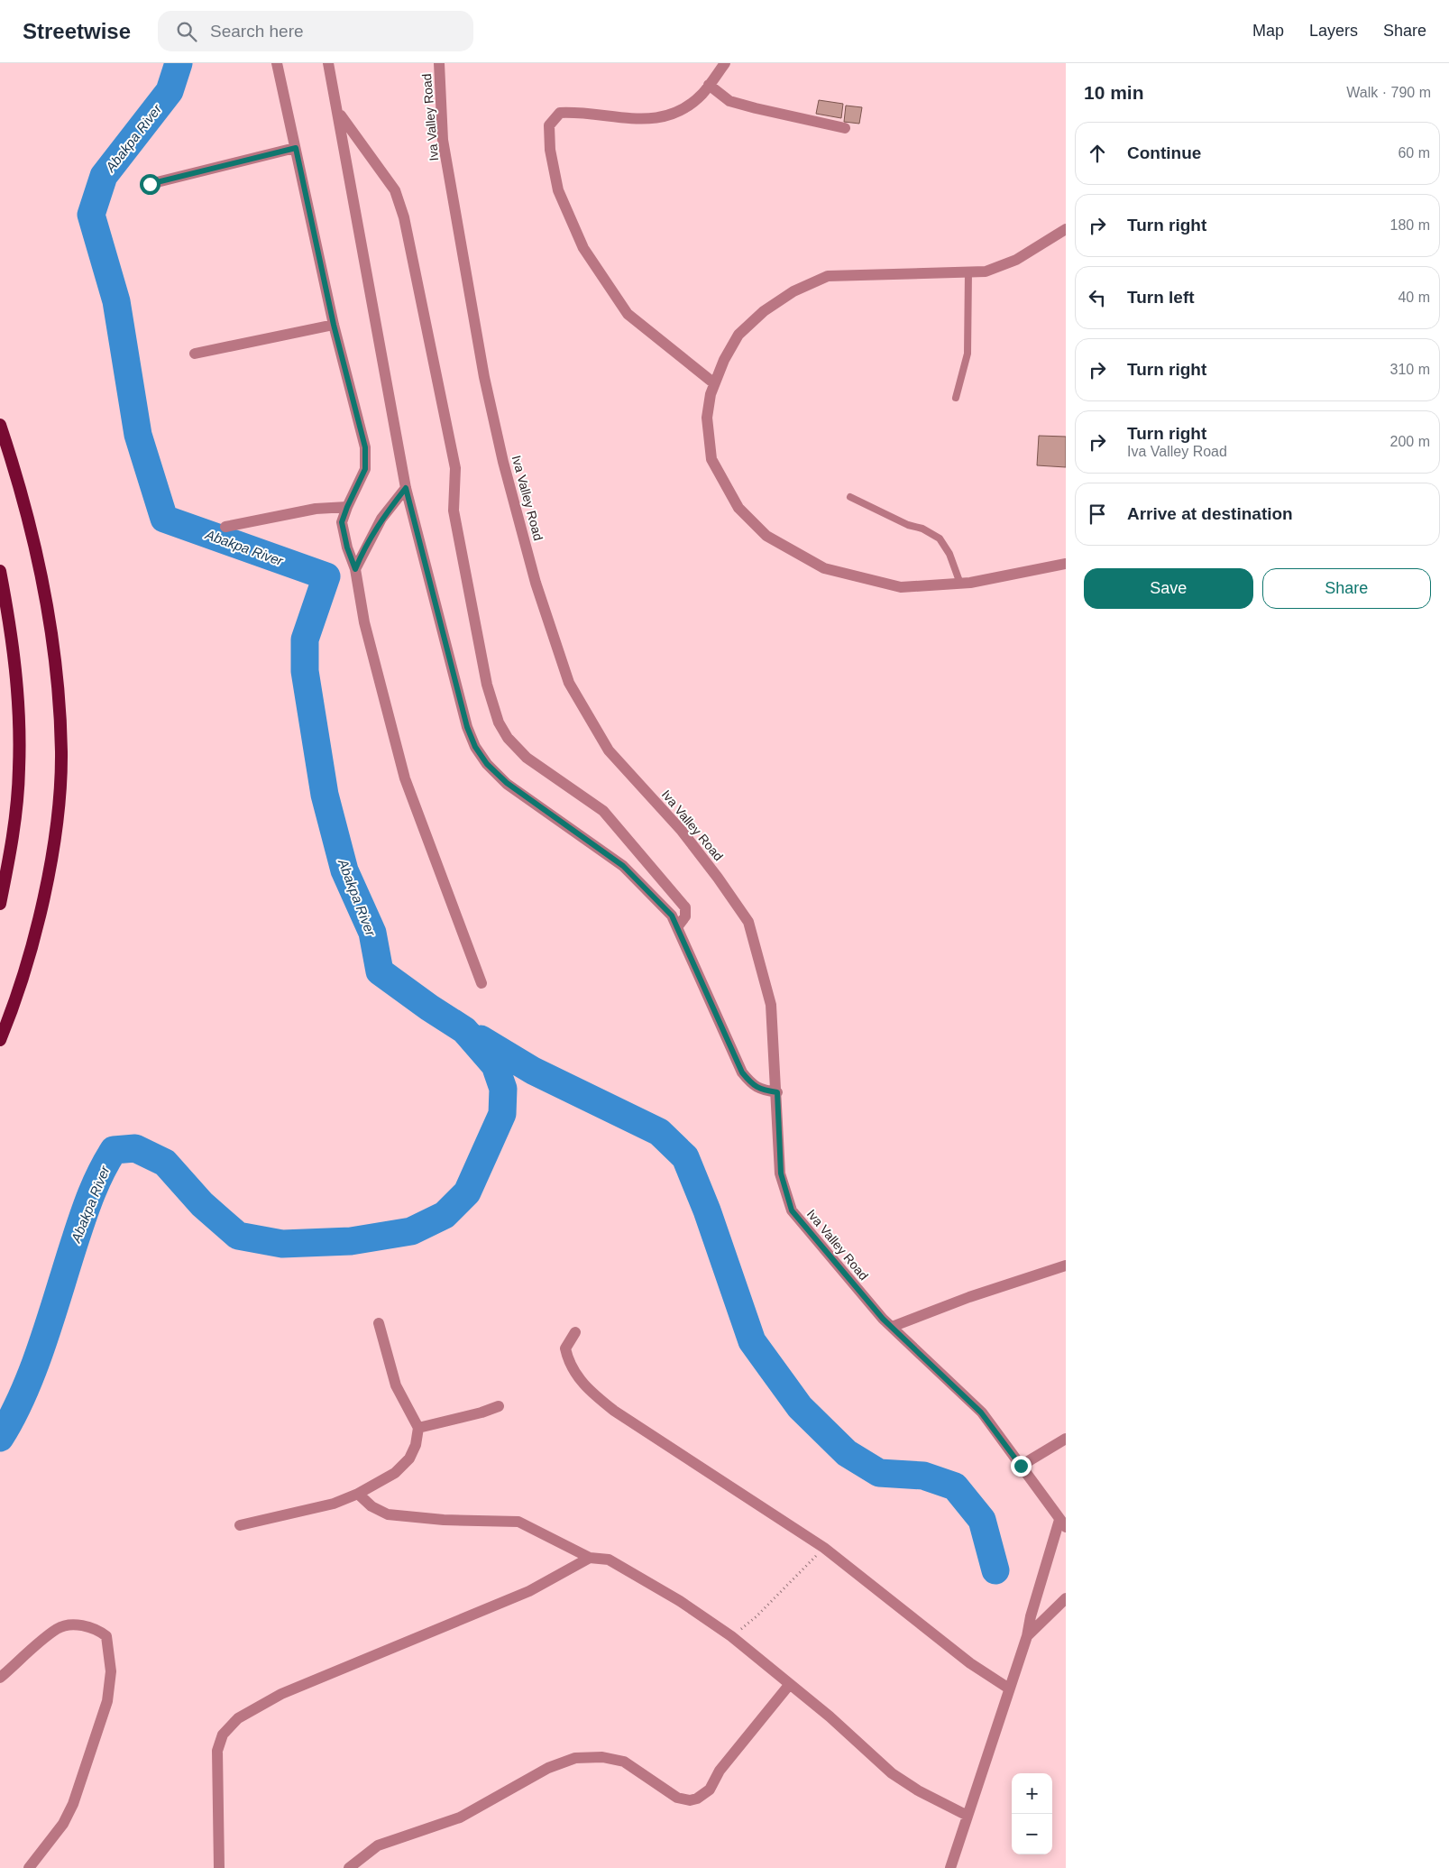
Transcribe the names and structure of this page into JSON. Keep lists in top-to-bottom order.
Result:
{
  "streets": {
    "street": ["Iva Valley Road"]
  },
  "water": ["Abakpa River"],
  "page": {
    "header": "Streetwise",
    "search": "Search here",
    "nav": ["Map", "Layers", "Share"],
    "heading": ["10 min", "Walk · 790 m"],
    "list": [
      ["Continue", "60 m"],
      ["Turn right", "180 m"],
      ["Turn left", "40 m"],
      ["Turn right", "310 m"],
      ["Turn right", "Iva Valley Road", "200 m"],
      "Arrive at destination"
    ],
    "buttons": ["Save", "Share"],
    "map_buttons": ["+", "−"]
  }
}
